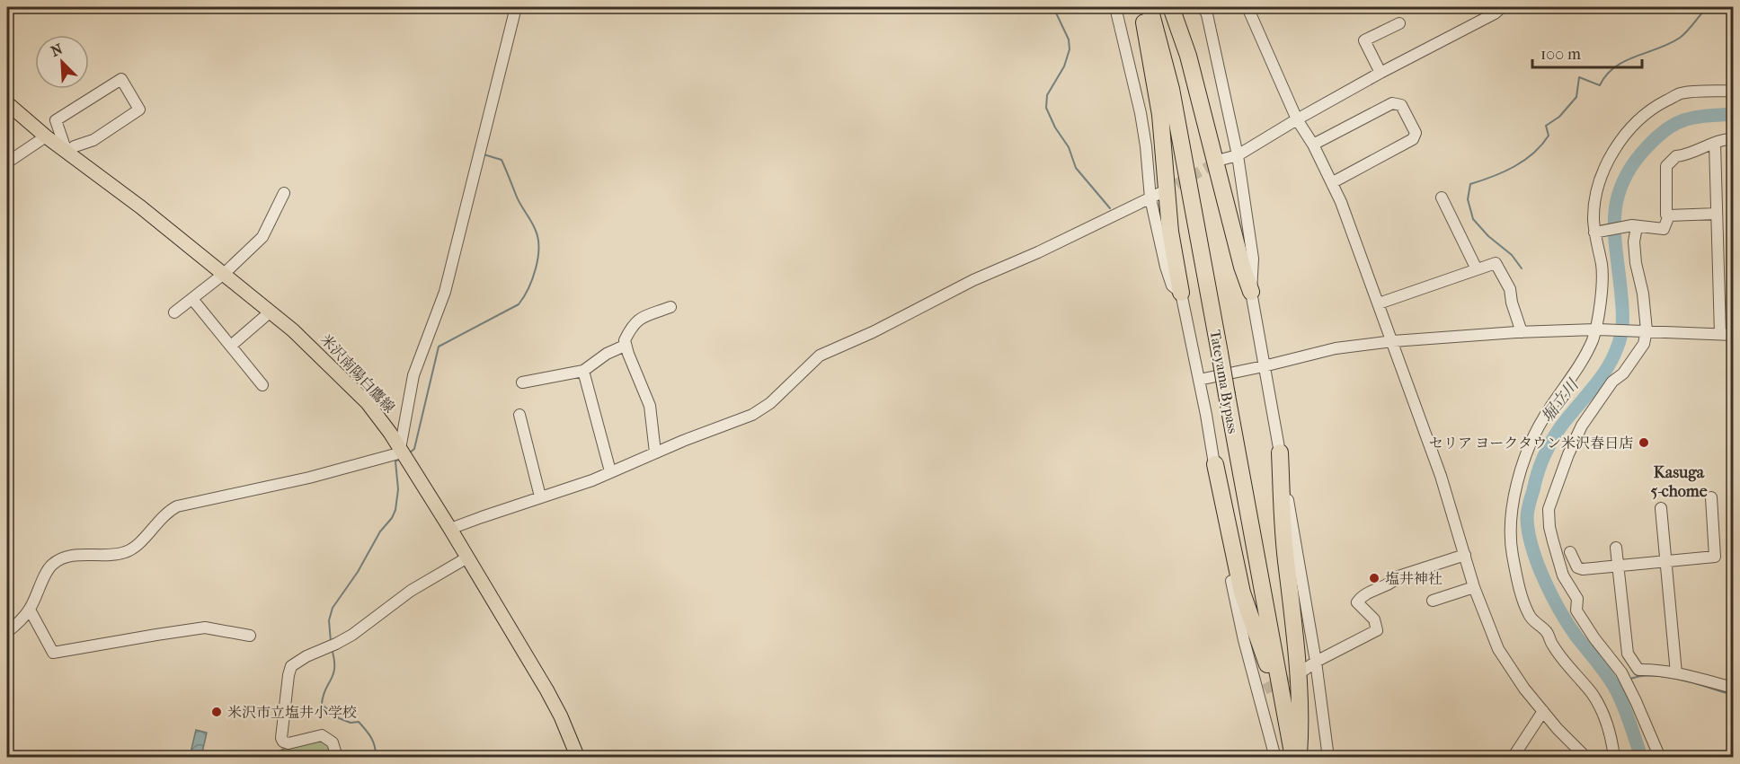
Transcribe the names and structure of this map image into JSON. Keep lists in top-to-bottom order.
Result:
{
  "streets": {
    "highway": ["Tateyama Bypass"],
    "main road": ["米沢南陽白鷹線"]
  },
  "districts": ["Kasuga 5-chome"],
  "water": ["堀立川"],
  "places": ["セリア ヨークタウン米沢春日店", "塩井神社", "米沢市立塩井小学校"],
  "scale_bar": "100 m",
  "north": "top left"
}
